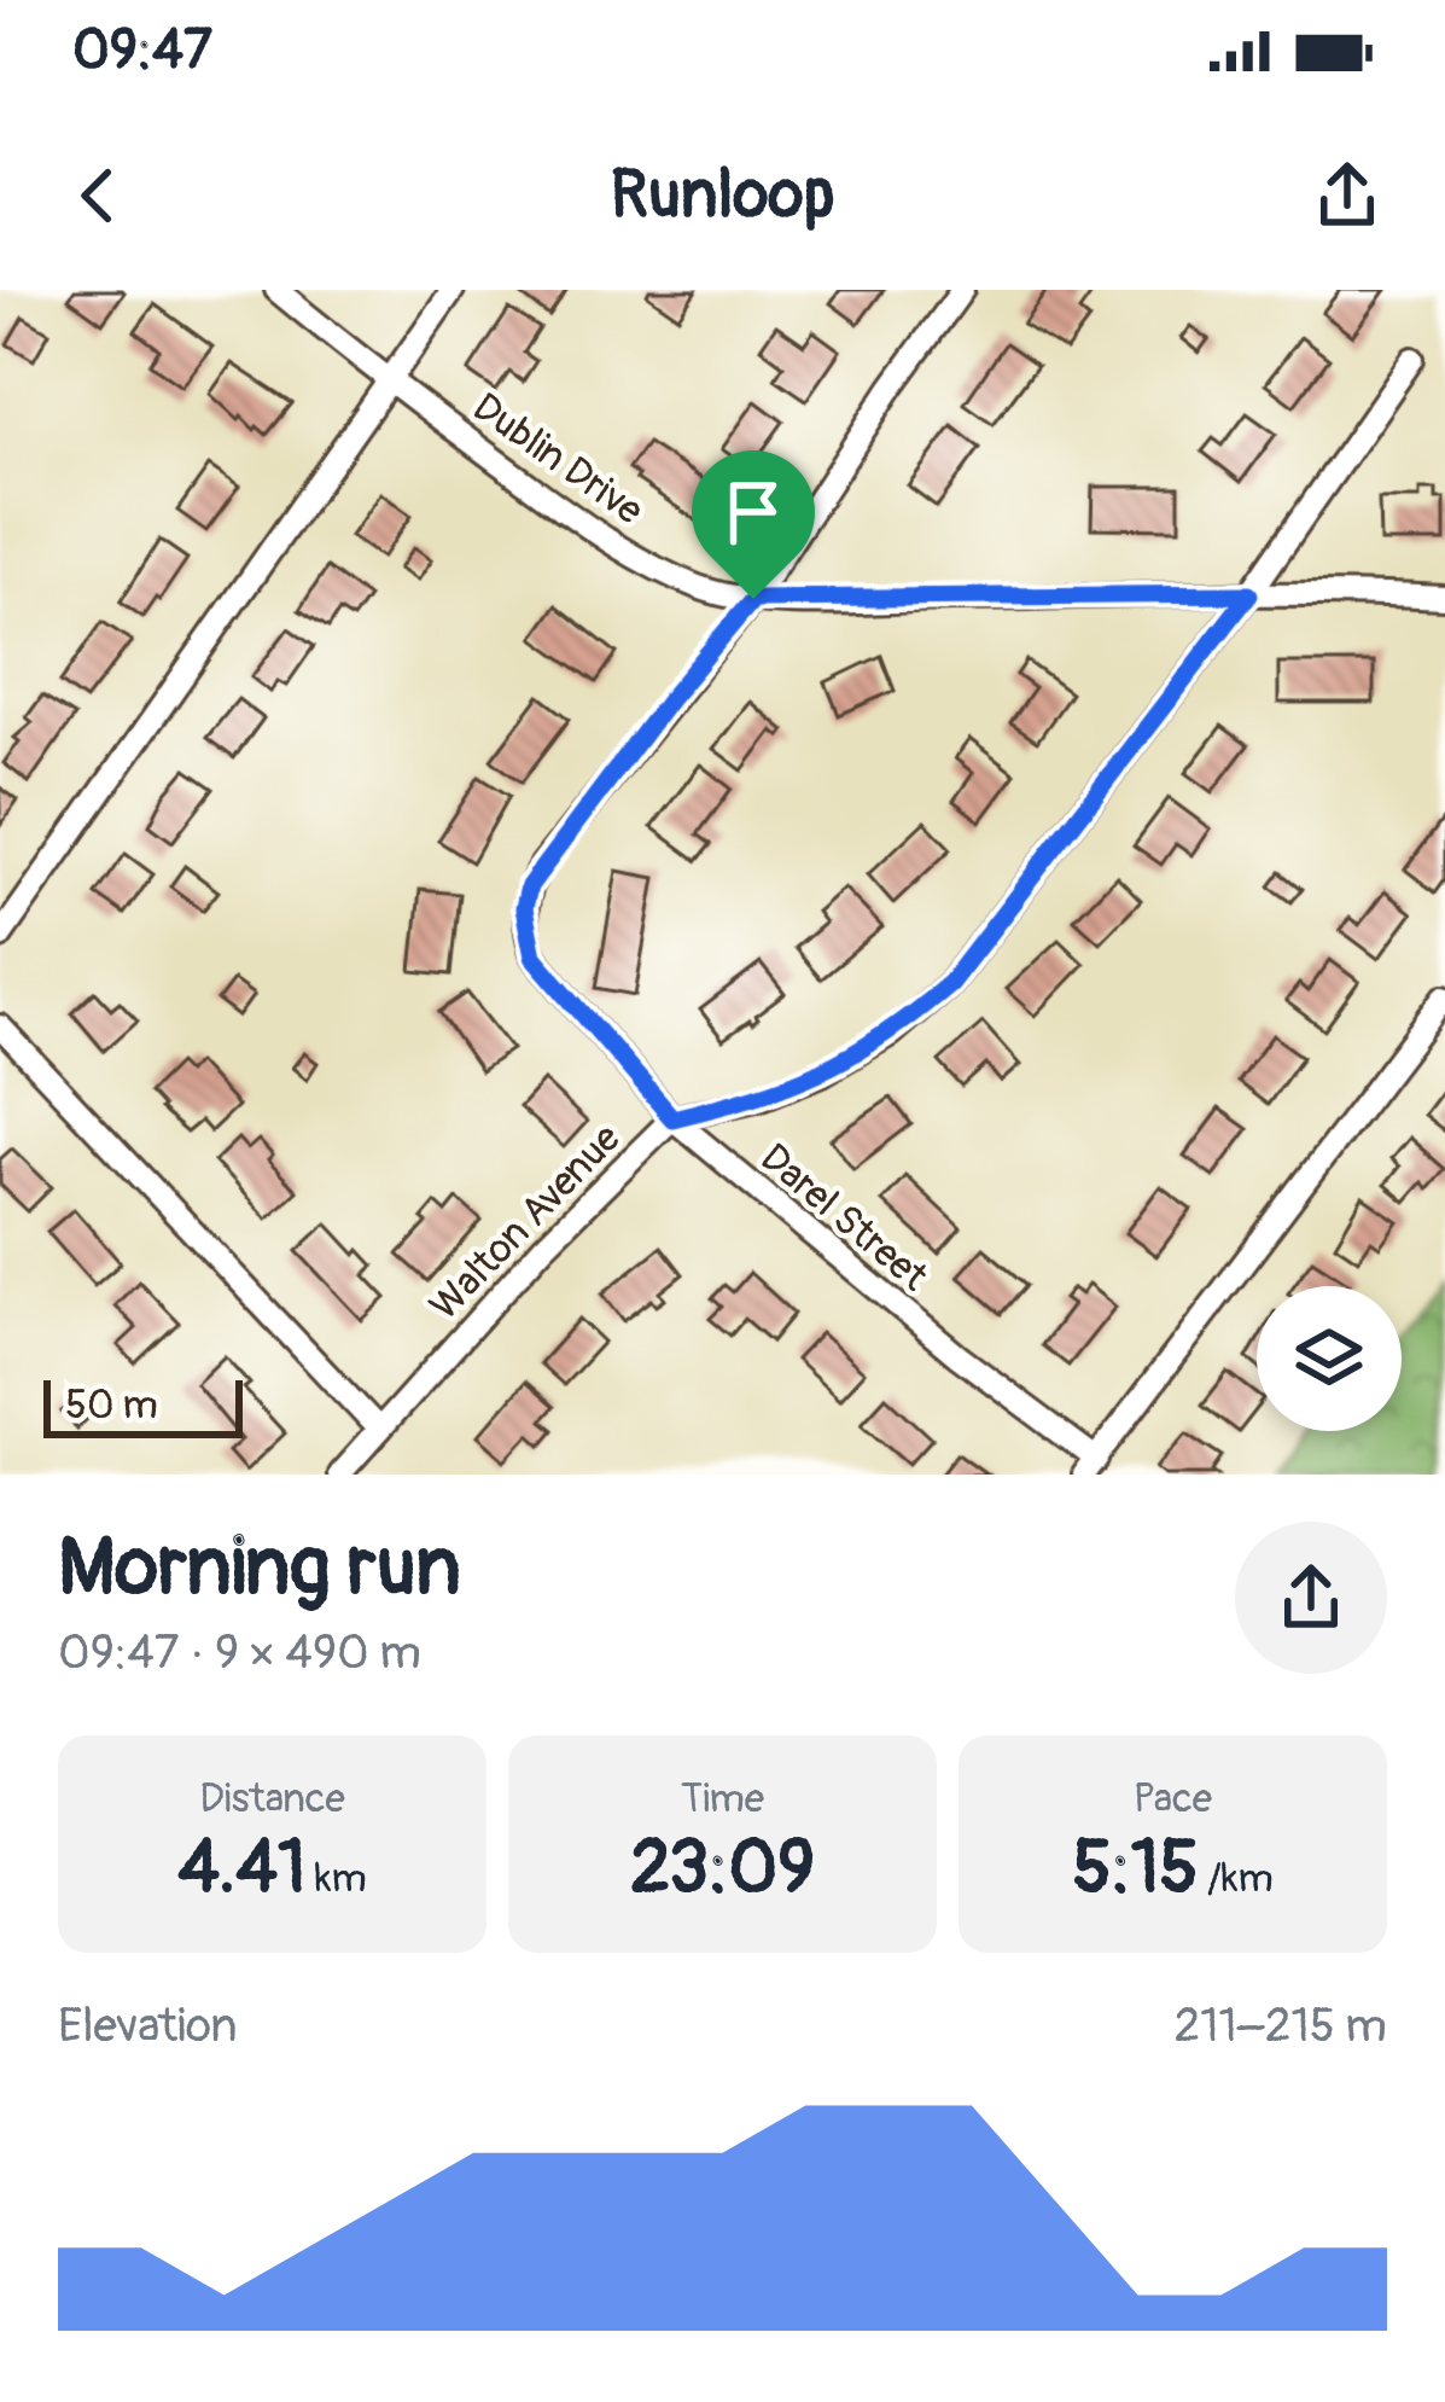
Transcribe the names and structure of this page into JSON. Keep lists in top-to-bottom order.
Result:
{
  "streets": {
    "street": ["Dublin Drive", "Darel Street", "Walton Avenue"]
  },
  "crossings": [
    ["Dublin Drive", "Darel Street"],
    ["Dublin Drive", "Walton Avenue"],
    ["Darel Street", "Walton Avenue"]
  ],
  "scale_bar": "50 m",
  "page": {
    "status": "09:47",
    "header": "Runloop",
    "scale": "50 m",
    "heading": ["Morning run", "09:47 · 9 × 490 m"],
    "stats": [
      ["Distance", "4.41 km"],
      ["Time", "23:09"],
      ["Pace", "5:15 /km"]
    ],
    "chart": ["Elevation", "211–215 m"]
  }
}
